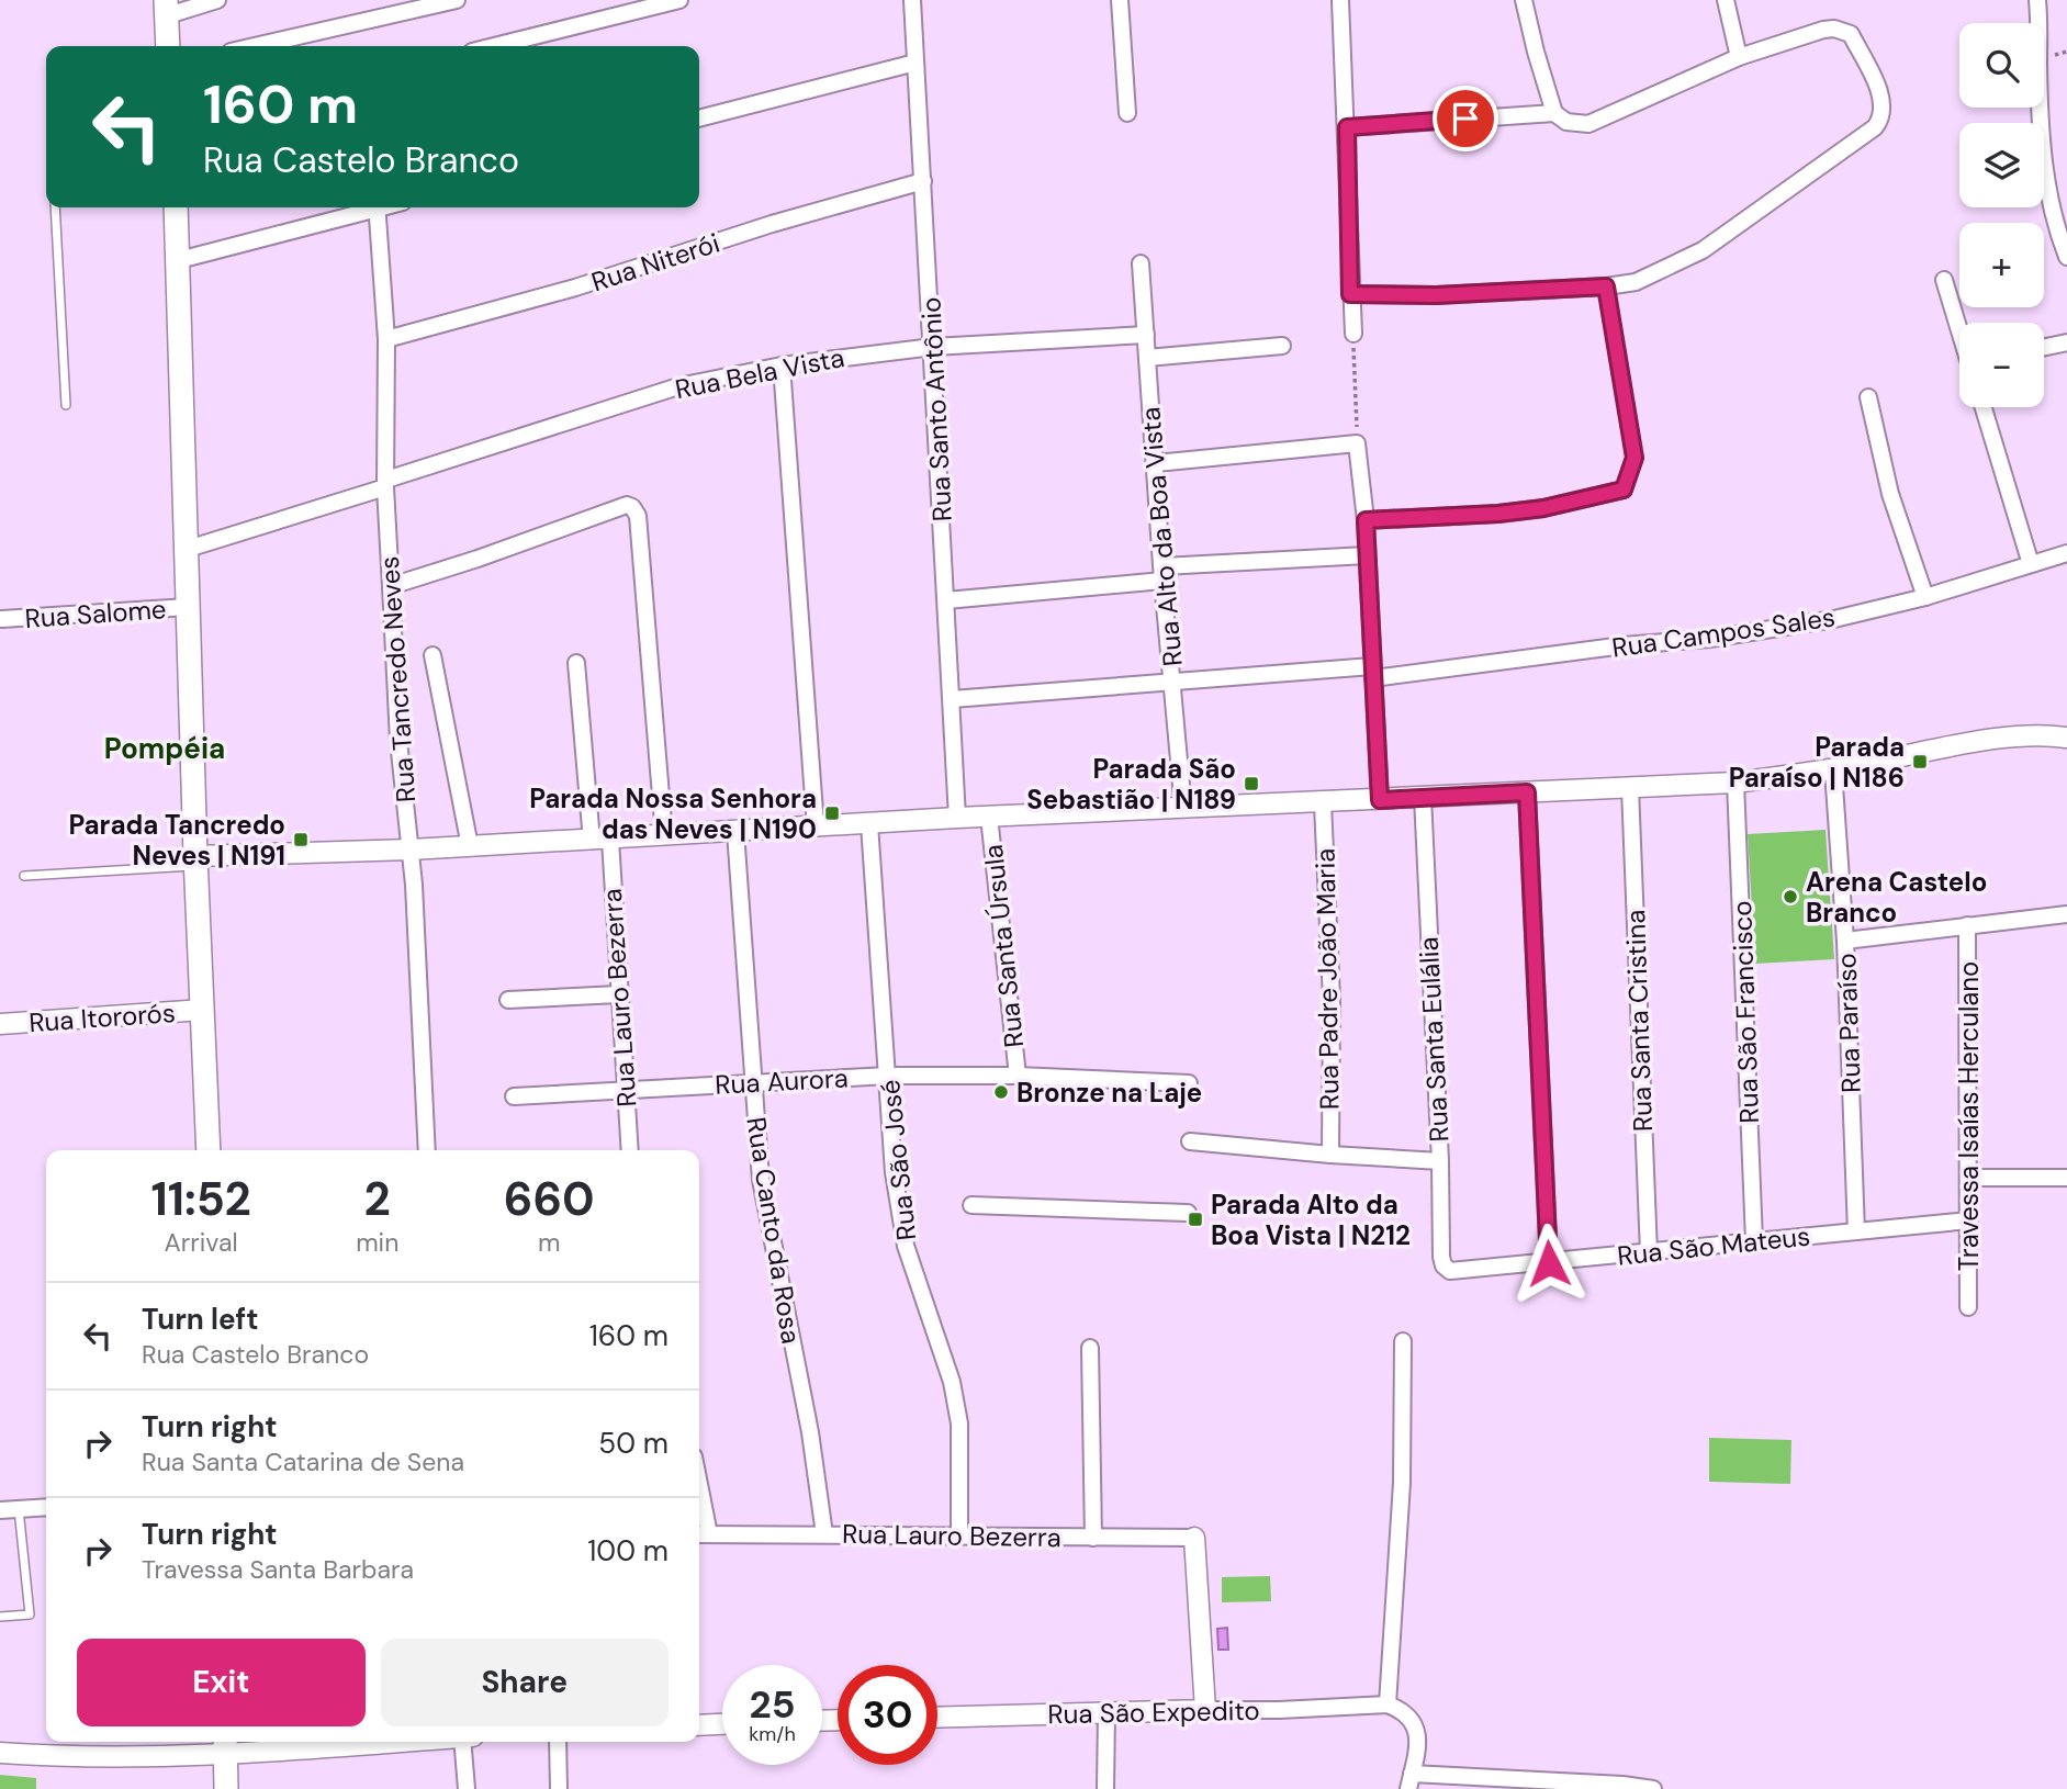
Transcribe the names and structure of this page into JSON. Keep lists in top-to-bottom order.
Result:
{
  "streets": {
    "street": [
      "Rua Niterói",
      "Rua Bela Vista",
      "Rua Santo Antônio",
      "Rua Alto da Boa Vista",
      "Rua Salome",
      "Rua Campos Sales",
      "Rua Tancredo Neves",
      "Rua Santa Úrsula",
      "Rua Padre João Maria",
      "Rua Lauro Bezerra",
      "Rua São Francisco",
      "Rua Itororós",
      "Rua Santa Cristina",
      "Rua Paraíso",
      "Rua Santa Eulália",
      "Rua Aurora",
      "Travessa Isaías Herculano",
      "Rua São José",
      "Rua Canto da Rosa",
      "Rua São Mateus",
      "Rua São Expedito"
    ]
  },
  "crossings": [
    ["Rua Niterói", "Rua Santo Antônio"],
    ["Rua Niterói", "Rua Tancredo Neves"],
    ["Rua Bela Vista", "Rua Santo Antônio"],
    ["Rua Bela Vista", "Rua Alto da Boa Vista"],
    ["Rua Bela Vista", "Rua Tancredo Neves"],
    ["Rua Santo Antônio", "Rua Campos Sales"],
    ["Rua Alto da Boa Vista", "Rua Campos Sales"],
    ["Rua Santa Úrsula", "Rua Aurora"],
    ["Rua Lauro Bezerra", "Rua Aurora"],
    ["Rua Lauro Bezerra", "Rua São José"],
    ["Rua Lauro Bezerra", "Rua Canto da Rosa"],
    ["Rua São Francisco", "Rua São Mateus"],
    ["Rua Santa Cristina", "Rua São Mateus"],
    ["Rua Paraíso", "Rua São Mateus"],
    ["Rua Santa Eulália", "Rua São Mateus"],
    ["Rua Aurora", "Rua São José"],
    ["Rua Aurora", "Rua Canto da Rosa"],
    ["Travessa Isaías Herculano", "Rua São Mateus"]
  ],
  "districts": ["Pompéia"],
  "places": {
    "transit": [
      "Parada Paraíso | N186",
      "Parada São Sebastião | N189",
      "Parada Nossa Senhora das Neves | N190",
      "Parada Tancredo Neves | N191",
      "Parada Alto da Boa Vista | N212"
    ],
    "other": ["Arena Castelo Branco", "Bronze na Laje"]
  },
  "page": {
    "map_buttons": ["+", "−"],
    "turn": ["160 m", "Rua Castelo Branco"],
    "eta": [
      "11:52",
      "Arrival",
      "2",
      "min",
      "660",
      "m"
    ],
    "list": [
      {
        "name": "Turn left",
        "note": "Rua Castelo Branco",
        "value": "160 m"
      },
      {
        "name": "Turn right",
        "note": "Rua Santa Catarina de Sena",
        "value": "50 m"
      },
      {
        "name": "Turn right",
        "note": "Travessa Santa Barbara",
        "value": "100 m"
      }
    ],
    "buttons": ["Exit", "Share"],
    "speed": "25 km/h",
    "limit": "30"
  }
}
